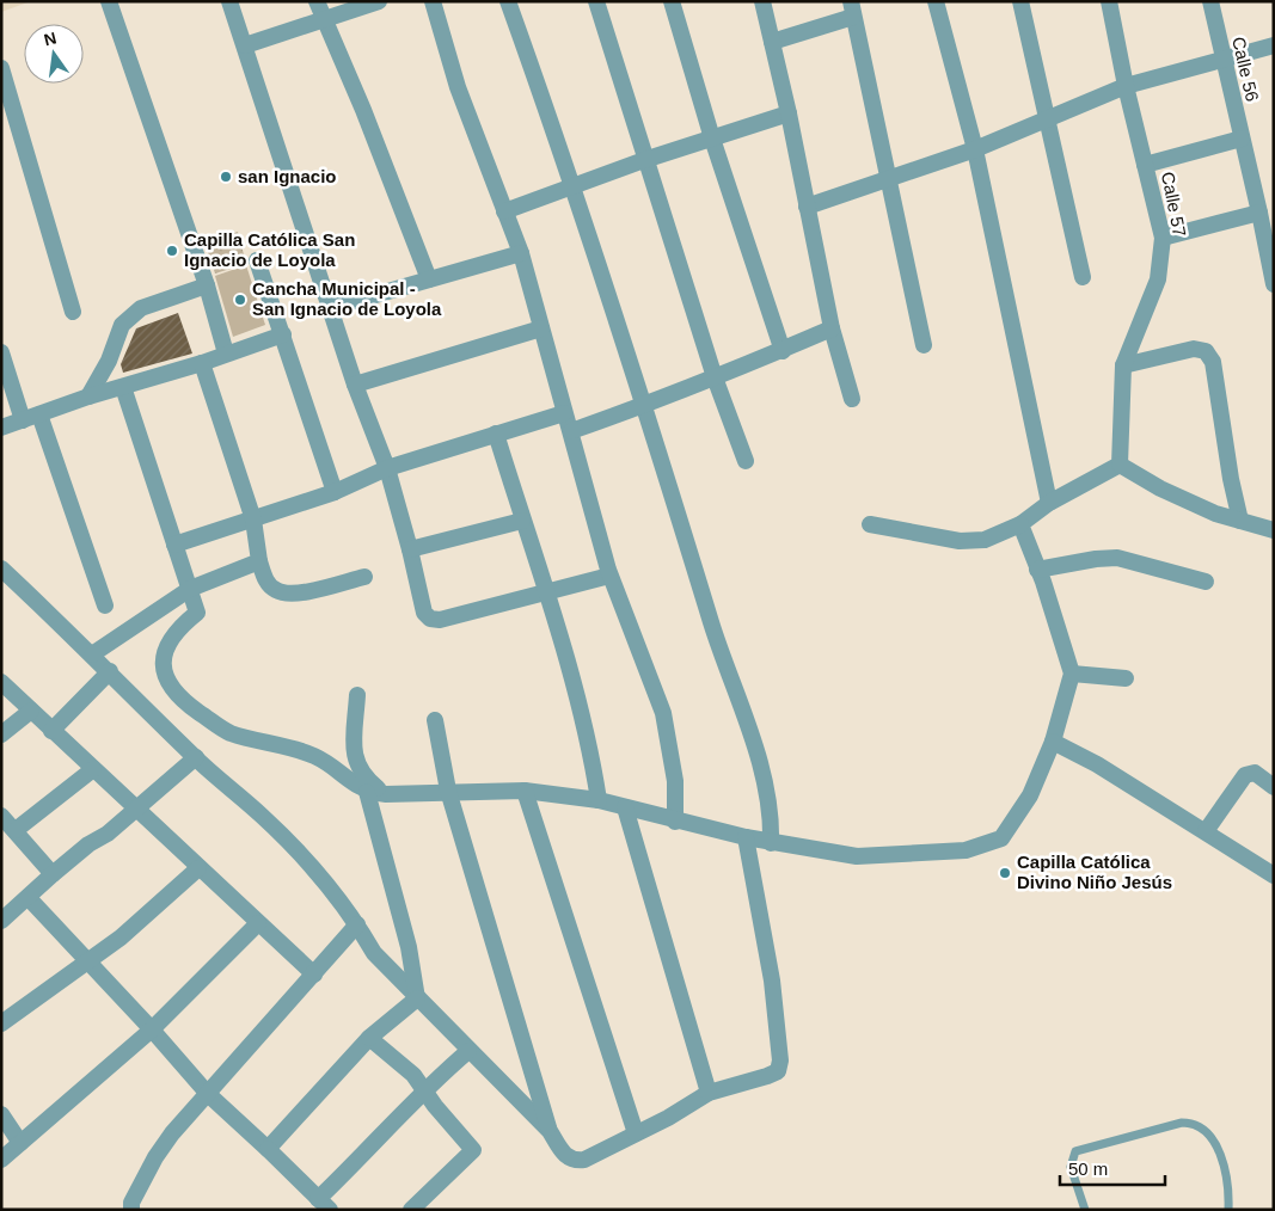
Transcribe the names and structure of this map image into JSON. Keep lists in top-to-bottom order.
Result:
{
  "streets": {
    "street": ["Calle 56", "Calle 57"]
  },
  "places": [
    "san Ignacio",
    "Capilla Católica San Ignacio de Loyola",
    "Cancha Municipal - San Ignacio de Loyola",
    "Capilla Católica Divino Niño Jesús"
  ],
  "scale_bar": "50 m",
  "north": "top"
}
